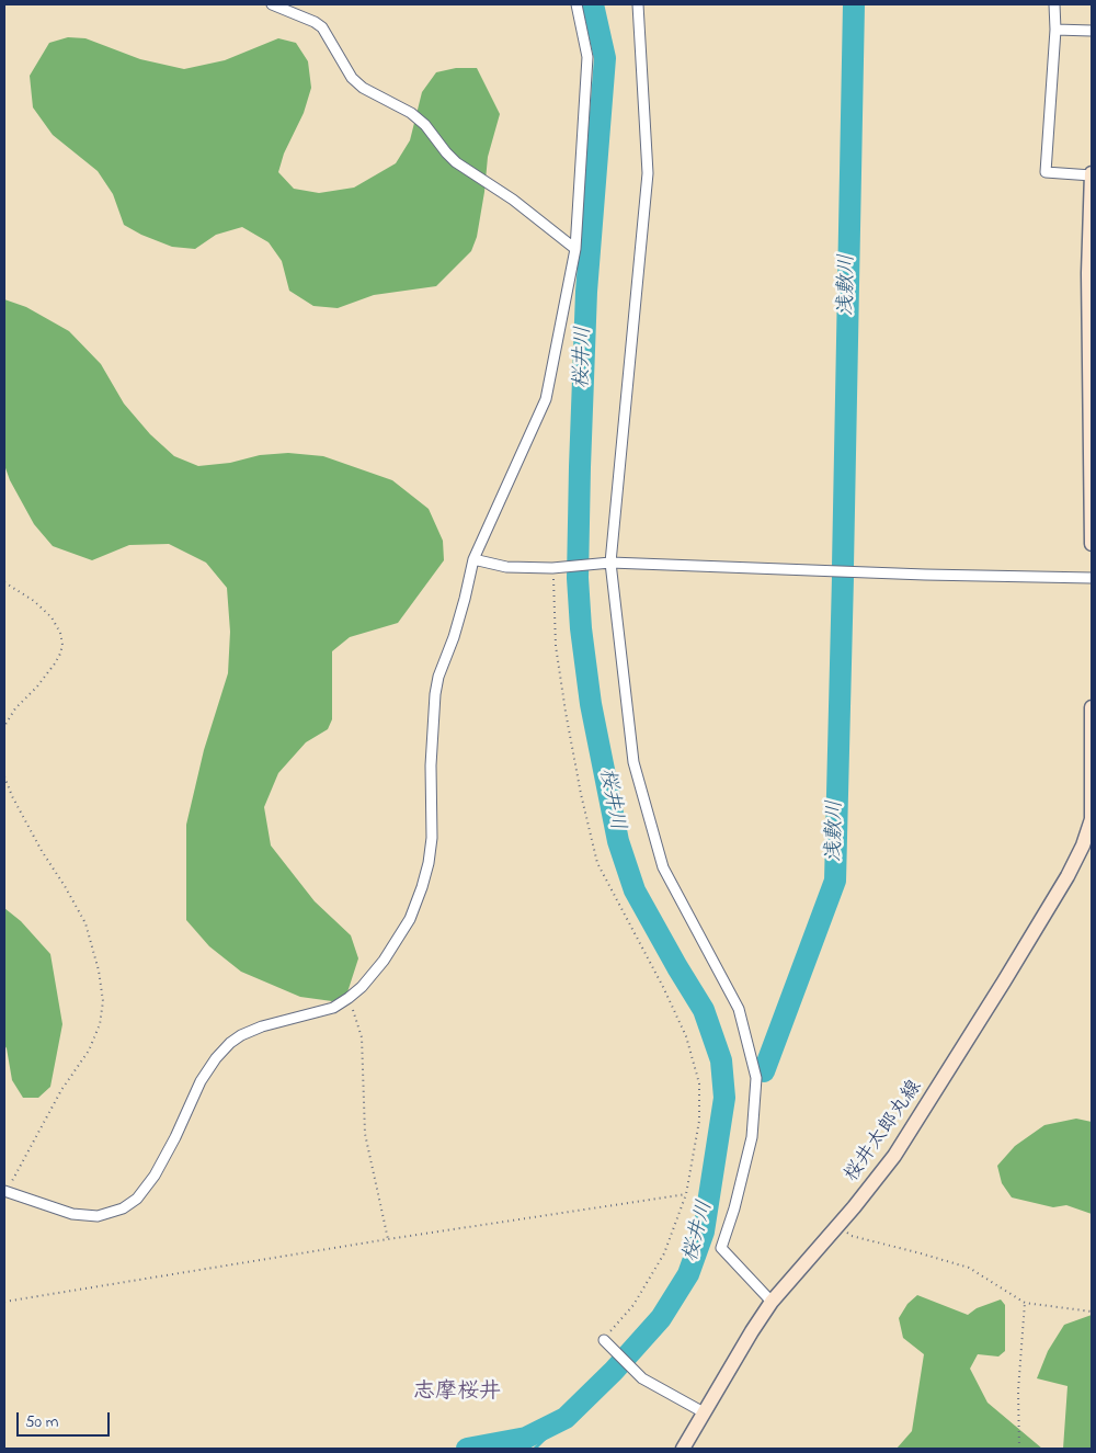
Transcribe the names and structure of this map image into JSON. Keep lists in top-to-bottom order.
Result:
{
  "streets": {
    "main road": ["桜井太郎丸線"]
  },
  "districts": ["志摩桜井"],
  "water": ["浅敷川", "桜井川"],
  "scale_bar": "50 m"
}
